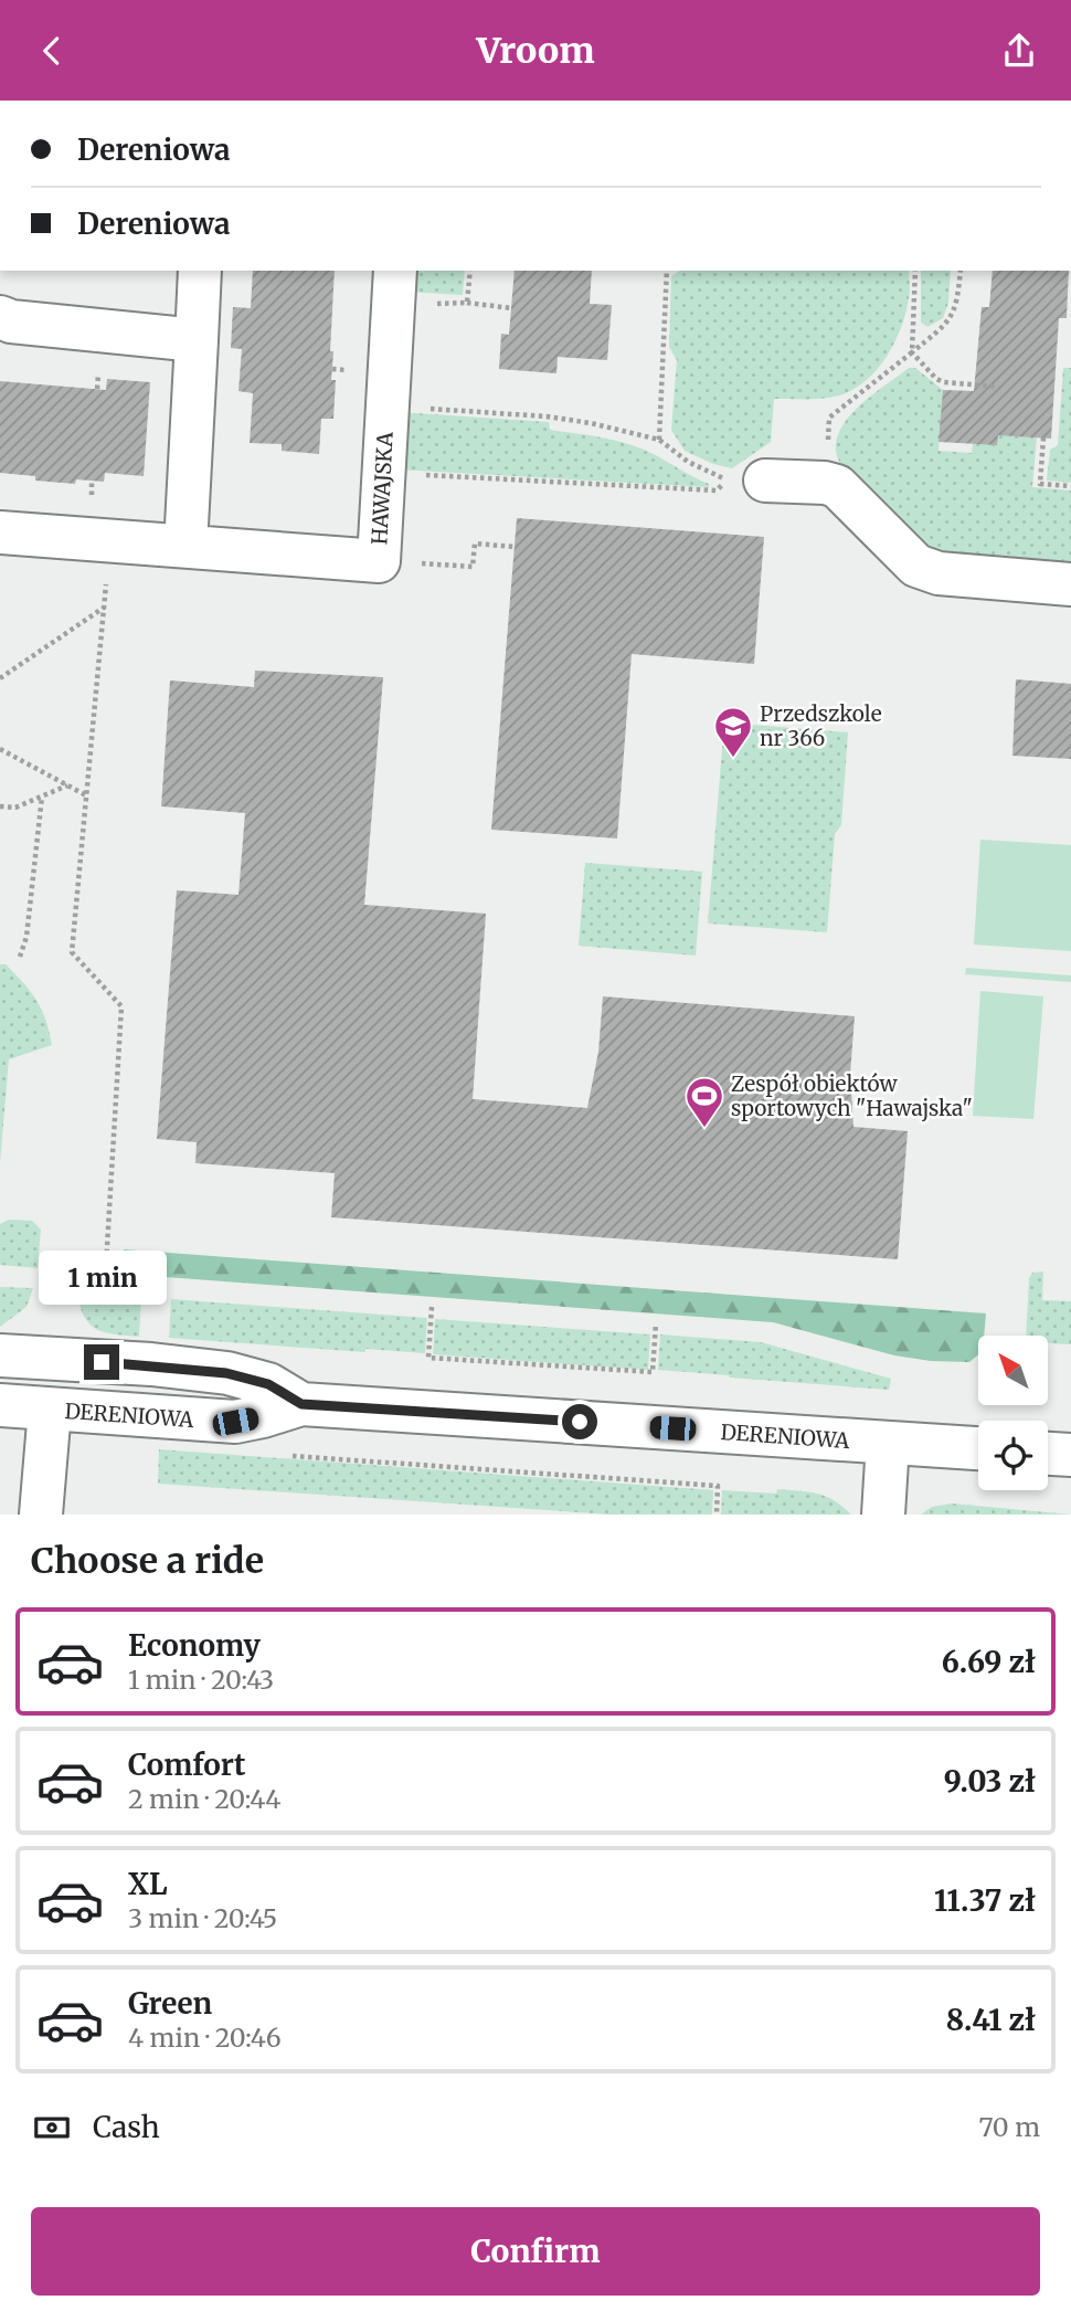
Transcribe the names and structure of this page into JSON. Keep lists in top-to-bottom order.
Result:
{
  "streets": {
    "street": ["HAWAJSKA", "DERENIOWA"]
  },
  "places": {
    "school or university": ["Przedszkole nr 366"],
    "sports": ["Zespół obiektów sportowych \"Hawajska\""]
  },
  "north": "top left",
  "page": {
    "header": "Vroom",
    "banner": ["Dereniowa", "Dereniowa"],
    "bubble": "1 min",
    "heading": "Choose a ride",
    "list": [
      {
        "name": "Economy",
        "note": "1 min · 20:43",
        "value": "6.69 zł"
      },
      {
        "name": "Comfort",
        "note": "2 min · 20:44",
        "value": "9.03 zł"
      },
      {
        "name": "XL",
        "note": "3 min · 20:45",
        "value": "11.37 zł"
      },
      {
        "name": "Green",
        "note": "4 min · 20:46",
        "value": "8.41 zł"
      }
    ],
    "pay": ["Cash", "70 m"],
    "buttons": "Confirm"
  }
}
